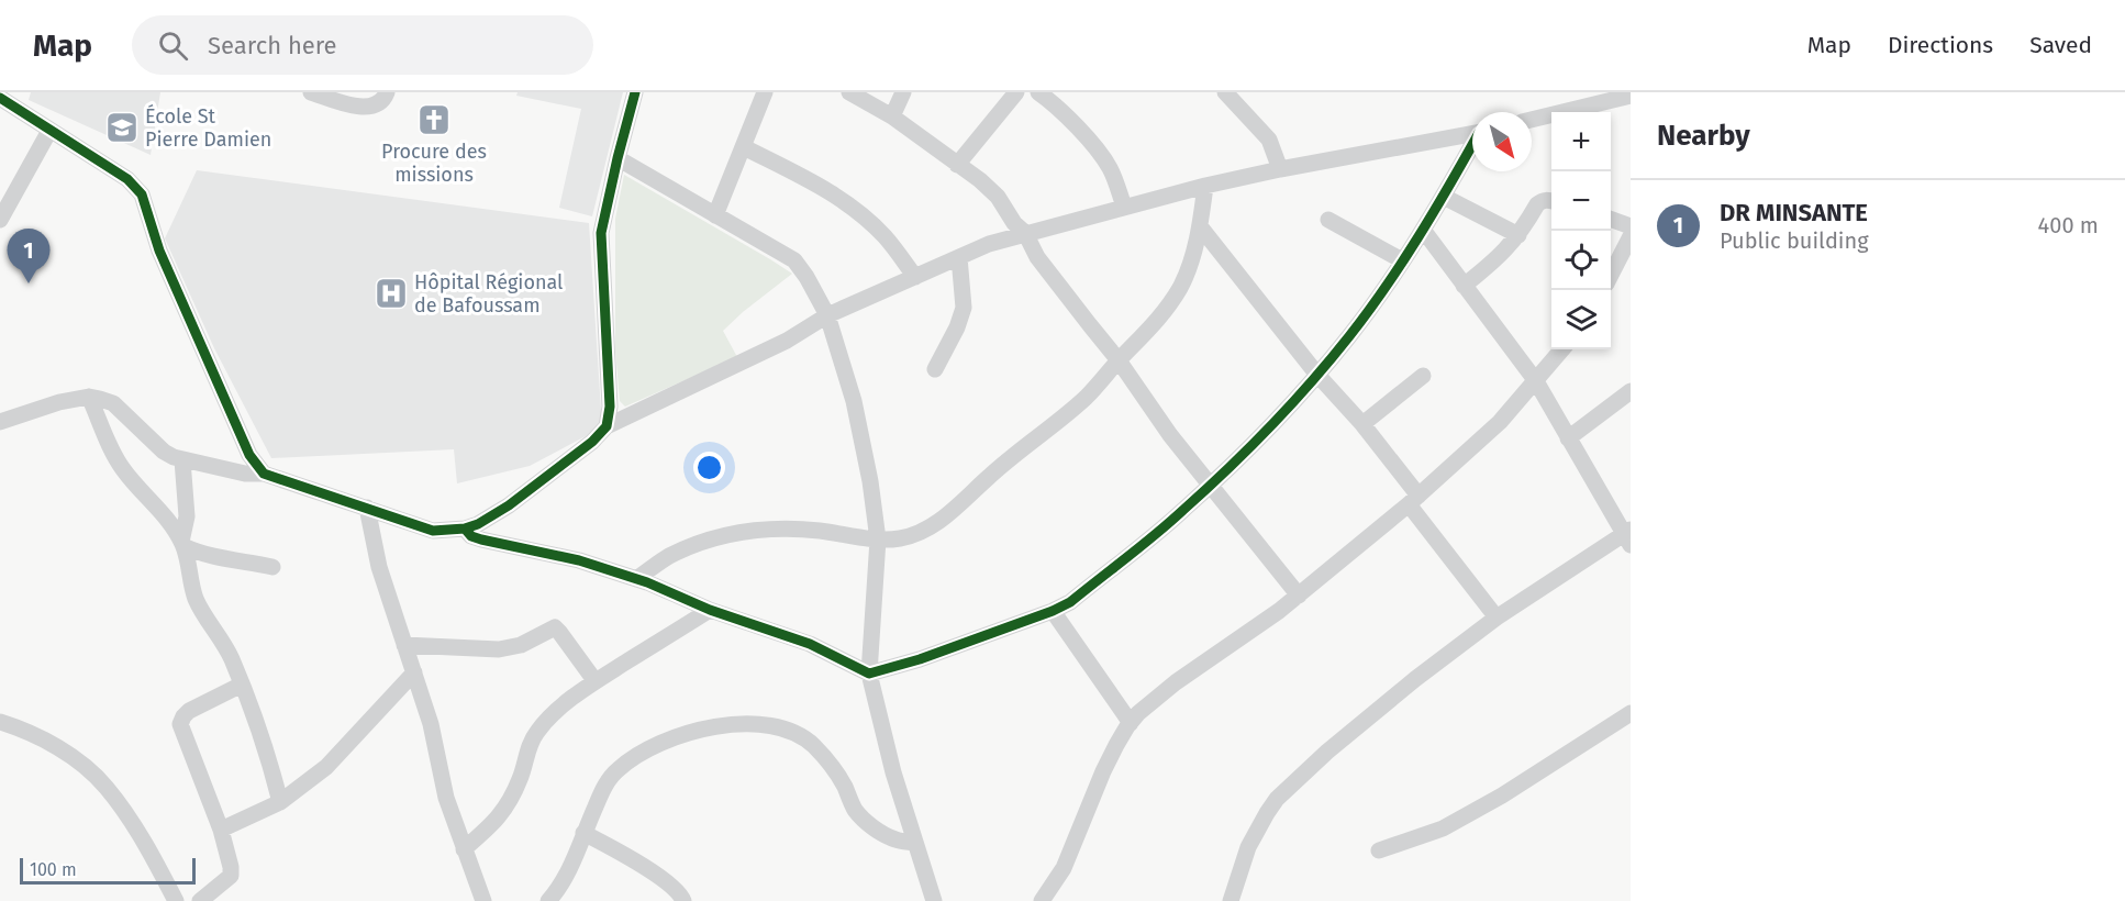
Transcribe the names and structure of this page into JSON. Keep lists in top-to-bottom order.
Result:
{
  "places": {
    "church": ["Procure des missions"],
    "school or university": ["École St Pierre Damien"],
    "hospital": ["Hôpital Régional de Bafoussam"]
  },
  "scale_bar": "100 m",
  "north": "bottom right",
  "page": {
    "header": "Map",
    "search": "Search here",
    "nav": ["Map", "Directions", "Saved"],
    "heading": "Nearby",
    "map_buttons": ["+", "−"],
    "list": [
      {
        "mark": "1",
        "name": "DR MINSANTE",
        "note": "Public building",
        "value": "400 m"
      }
    ],
    "pins": "1",
    "scale": "100 m"
  }
}
